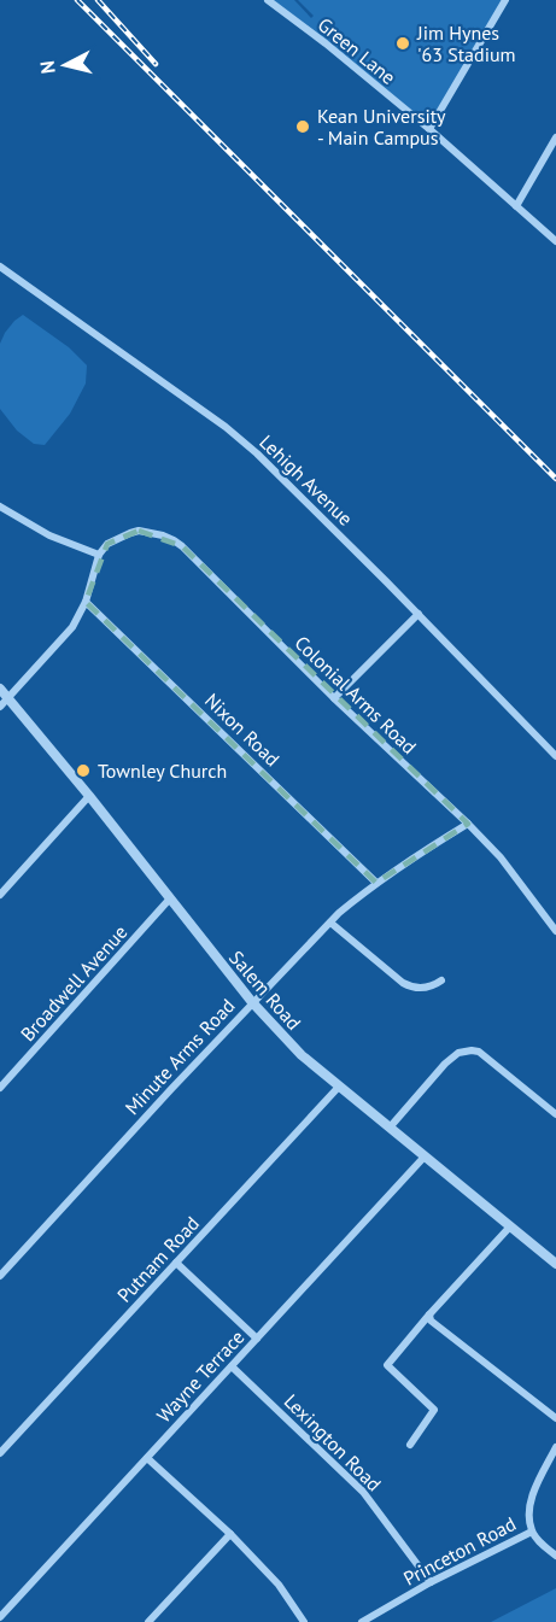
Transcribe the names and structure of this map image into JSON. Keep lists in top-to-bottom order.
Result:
{
  "streets": {
    "street": [
      "Green Lane",
      "Lehigh Avenue",
      "Colonial Arms Road",
      "Nixon Road",
      "Broadwell Avenue",
      "Salem Road",
      "Minute Arms Road",
      "Putnam Road",
      "Wayne Terrace",
      "Lexington Road",
      "Princeton Road"
    ]
  },
  "crossings": [
    ["Colonial Arms Road", "Minute Arms Road"],
    ["Nixon Road", "Minute Arms Road"],
    ["Broadwell Avenue", "Salem Road"],
    ["Salem Road", "Minute Arms Road"],
    ["Salem Road", "Putnam Road"],
    ["Salem Road", "Wayne Terrace"],
    ["Wayne Terrace", "Lexington Road"],
    ["Lexington Road", "Princeton Road"]
  ],
  "places": ["Jim Hynes '63 Stadium", "Kean University - Main Campus", "Townley Church"],
  "north": "left"
}
